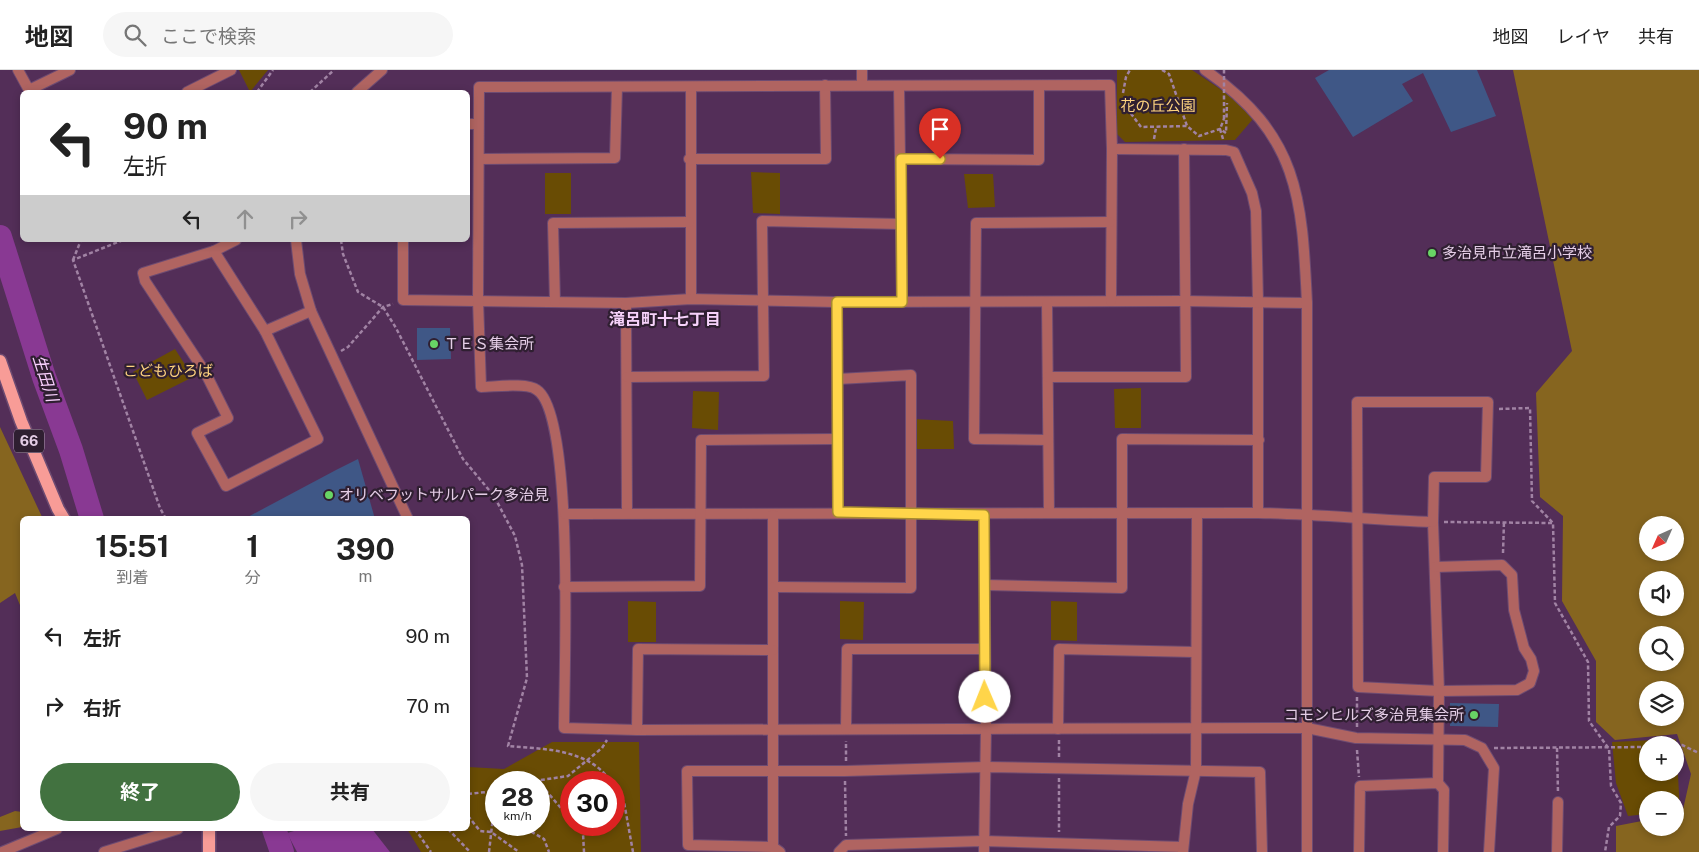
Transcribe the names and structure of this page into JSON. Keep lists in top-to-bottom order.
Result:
{
  "streets": {
    "main road": ["66"]
  },
  "districts": ["滝呂町十七丁目"],
  "water": ["生田川"],
  "parks": ["花の丘公園", "こどもひろば"],
  "places": [
    "多治見市立滝呂小学校",
    "ＴＥＳ集会所",
    "オリベフットサルパーク多治見",
    "コモンヒルズ多治見集会所"
  ],
  "north": "bottom left",
  "page": {
    "header": "地図",
    "search": "ここで検索",
    "nav": ["地図", "レイヤ", "共有"],
    "turn": ["90 m", "左折"],
    "map_buttons": ["+", "−"],
    "eta": [
      "15:51",
      "到着",
      "1",
      "分",
      "390",
      "m"
    ],
    "list": [
      {
        "name": "左折",
        "value": "90 m"
      },
      {
        "name": "右折",
        "value": "70 m"
      }
    ],
    "buttons": ["終了", "共有"],
    "speed": "28 km/h",
    "limit": "30"
  }
}
